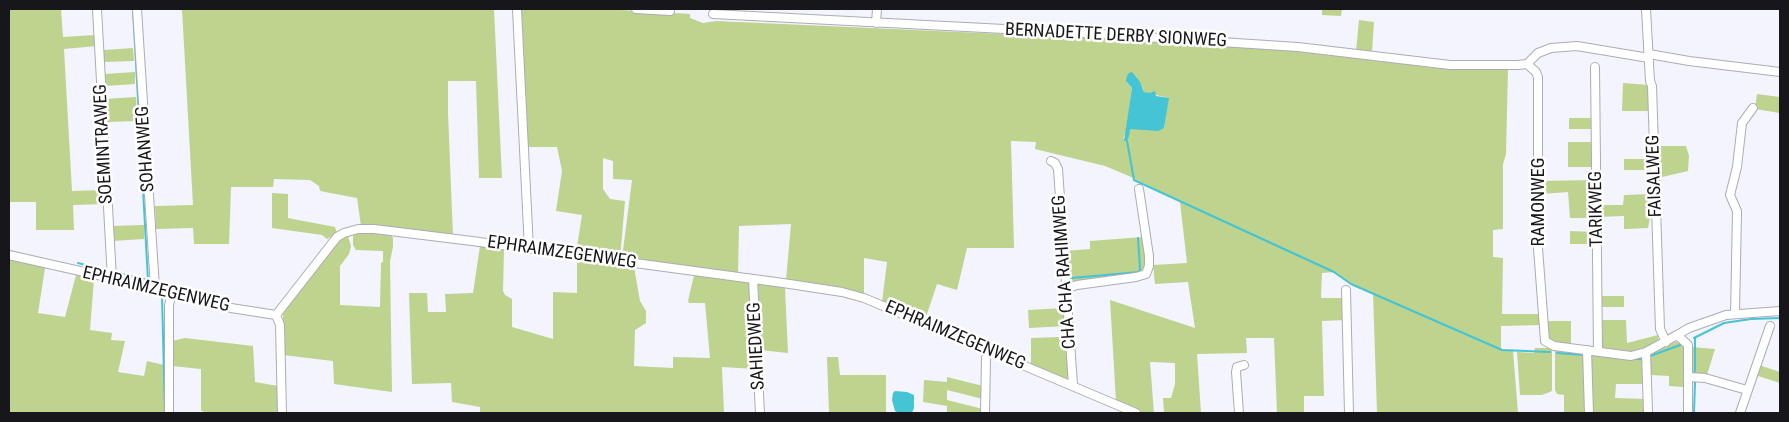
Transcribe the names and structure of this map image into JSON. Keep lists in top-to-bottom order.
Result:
{
  "streets": {
    "street": [
      "BERNADETTE DERBY SIONWEG",
      "SOEMINTRAWEG",
      "SOHANWEG",
      "FAISALWEG",
      "RAMONWEG",
      "TARIKWEG",
      "EPHRAIMZEGENWEG",
      "CHA CHA RAHIMWEG",
      "SAHIEDWEG"
    ]
  },
  "crossings": [
    ["BERNADETTE DERBY SIONWEG", "RAMONWEG"],
    ["SOEMINTRAWEG", "EPHRAIMZEGENWEG"],
    ["SOHANWEG", "EPHRAIMZEGENWEG"],
    ["EPHRAIMZEGENWEG", "CHA CHA RAHIMWEG"],
    ["EPHRAIMZEGENWEG", "SAHIEDWEG"]
  ]
}
